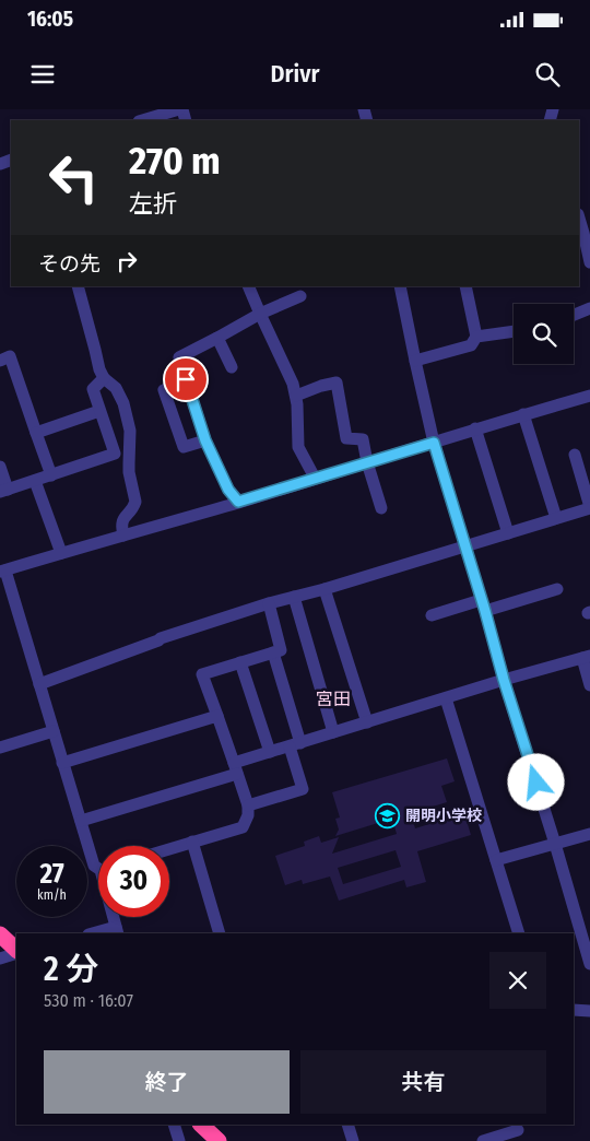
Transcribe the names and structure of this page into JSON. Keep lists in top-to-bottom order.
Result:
{
  "districts": ["宮田"],
  "places": {
    "school or university": ["開明小学校"]
  },
  "page": {
    "status": "16:05",
    "header": "Drivr",
    "turn": ["270 m", "左折"],
    "then": "その先",
    "speed": "27 km/h",
    "limit": "30",
    "heading": ["2 分", "530 m · 16:07"],
    "buttons": ["終了", "共有"]
  }
}
